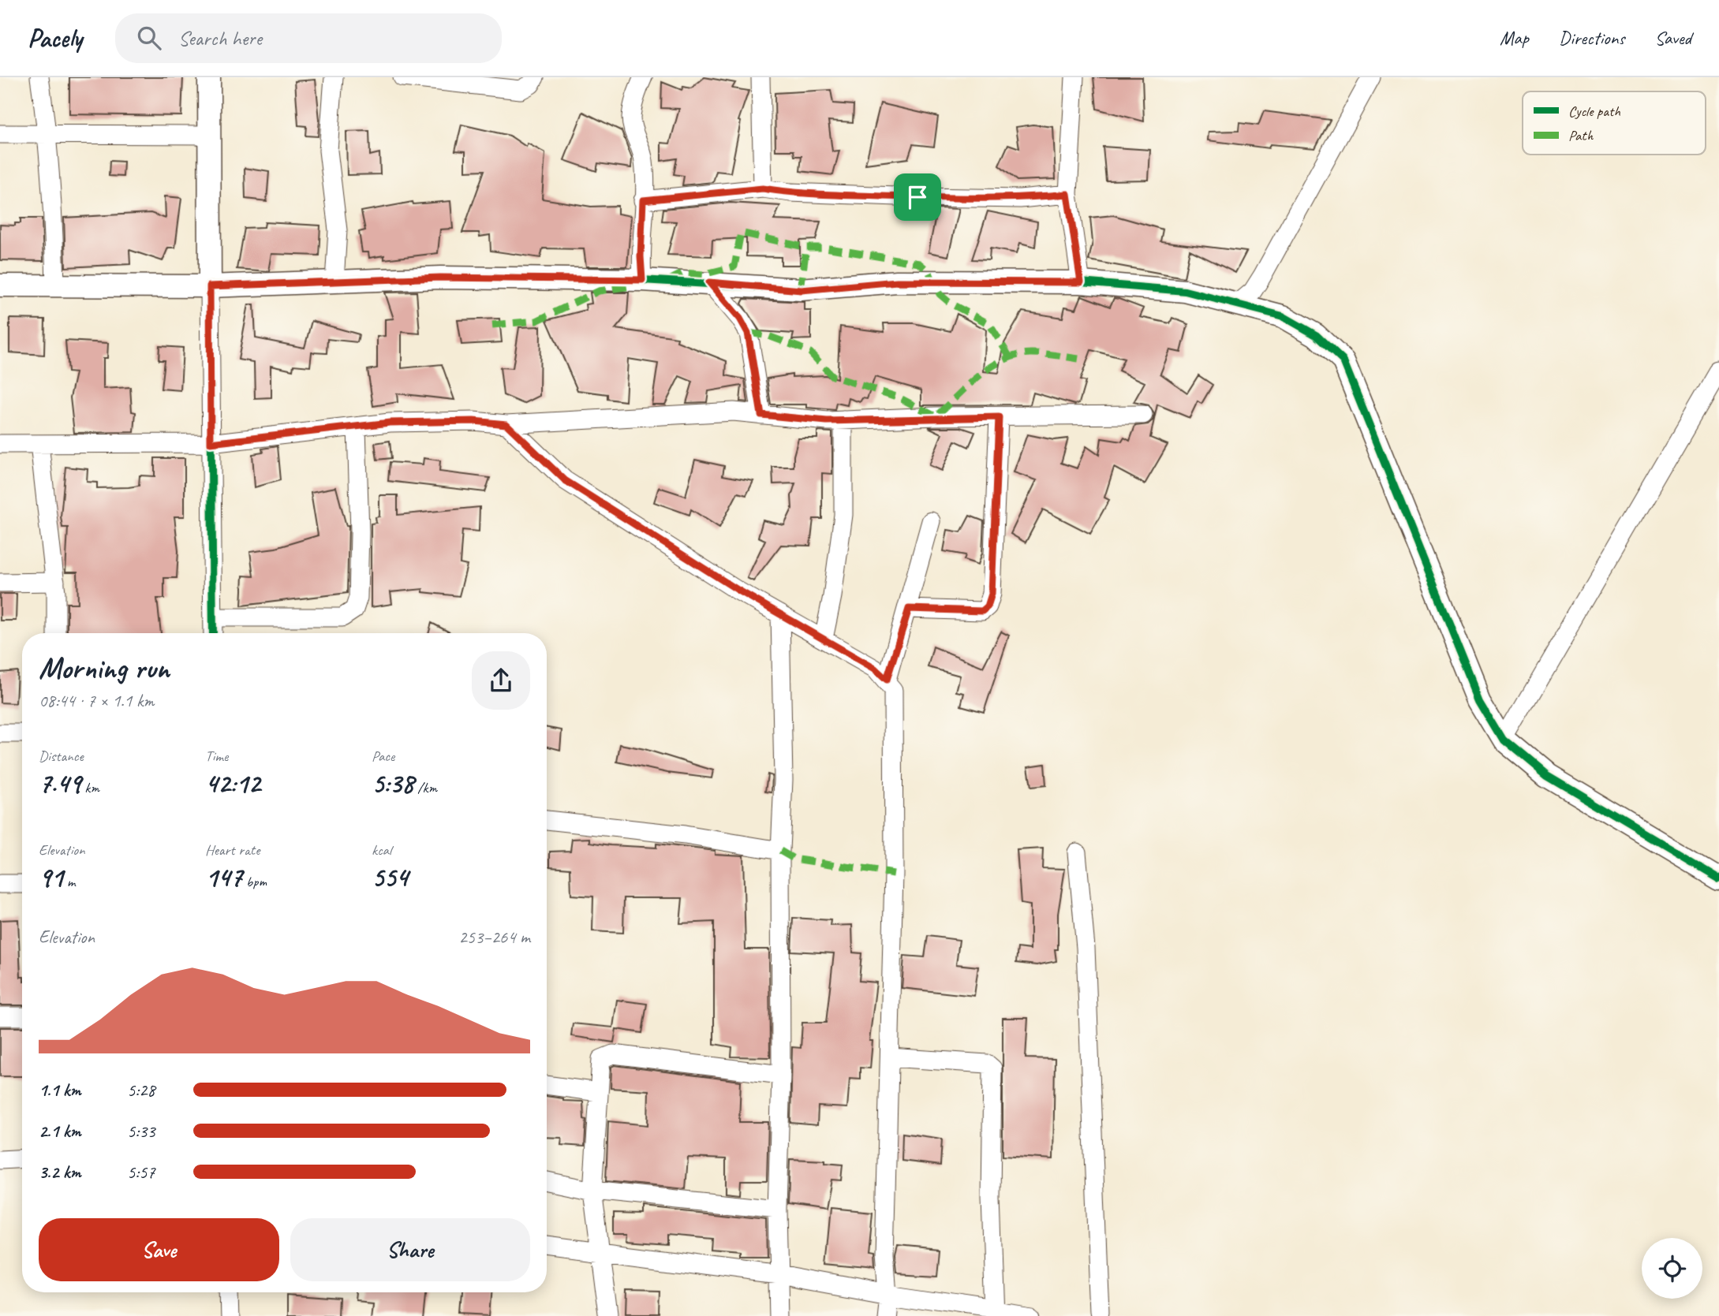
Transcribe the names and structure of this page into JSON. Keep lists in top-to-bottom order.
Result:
{
  "legend": ["Cycle path", "Path"],
  "page": {
    "header": "Pacely",
    "search": "Search here",
    "nav": ["Map", "Directions", "Saved"],
    "heading": ["Morning run", "08:44 · 7 × 1.1 km"],
    "stats": [
      ["Distance", "7.49 km"],
      ["Time", "42:12"],
      ["Pace", "5:38 /km"],
      ["Elevation", "91 m"],
      ["Heart rate", "147 bpm"],
      ["kcal", "554"]
    ],
    "chart": ["Elevation", "253–264 m"],
    "list": [
      {
        "name": "1.1 km",
        "note": "5:28"
      },
      {
        "name": "2.1 km",
        "note": "5:33"
      },
      {
        "name": "3.2 km",
        "note": "5:57"
      }
    ],
    "buttons": ["Save", "Share"]
  }
}
